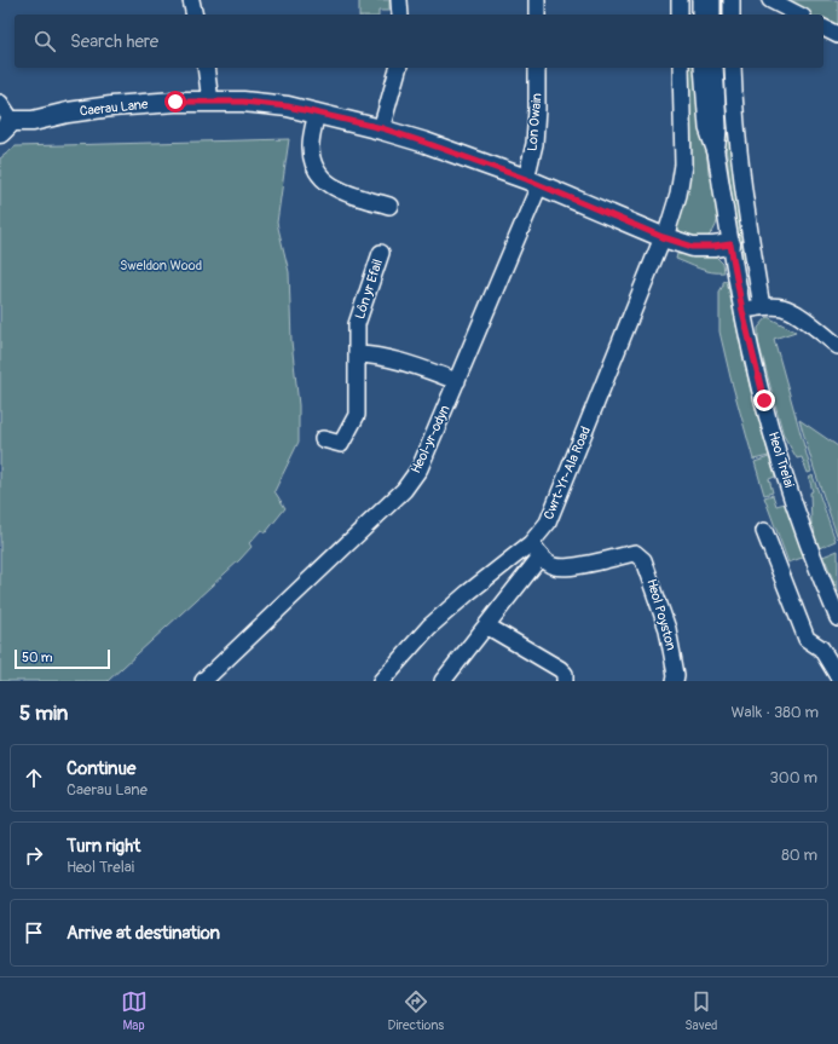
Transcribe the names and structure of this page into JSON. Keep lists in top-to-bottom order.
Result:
{
  "streets": {
    "street": [
      "Caerau Lane",
      "Lon Owain",
      "Lôn yr Efail",
      "Heol-yr-odyn",
      "Heol Trelai",
      "Cwrt-Yr-Ala Road",
      "Heol Poyston"
    ]
  },
  "crossings": [
    ["Caerau Lane", "Lon Owain"],
    ["Caerau Lane", "Heol-yr-odyn"],
    ["Caerau Lane", "Heol Trelai"],
    ["Caerau Lane", "Cwrt-Yr-Ala Road"],
    ["Lon Owain", "Heol-yr-odyn"]
  ],
  "parks": ["Sweldon Wood"],
  "scale_bar": "50 m",
  "page": {
    "search": "Search here",
    "scale": "50 m",
    "heading": ["5 min", "Walk · 380 m"],
    "list": [
      ["Continue", "Caerau Lane", "300 m"],
      ["Turn right", "Heol Trelai", "80 m"],
      "Arrive at destination"
    ],
    "nav": ["Map", "Directions", "Saved"]
  }
}
